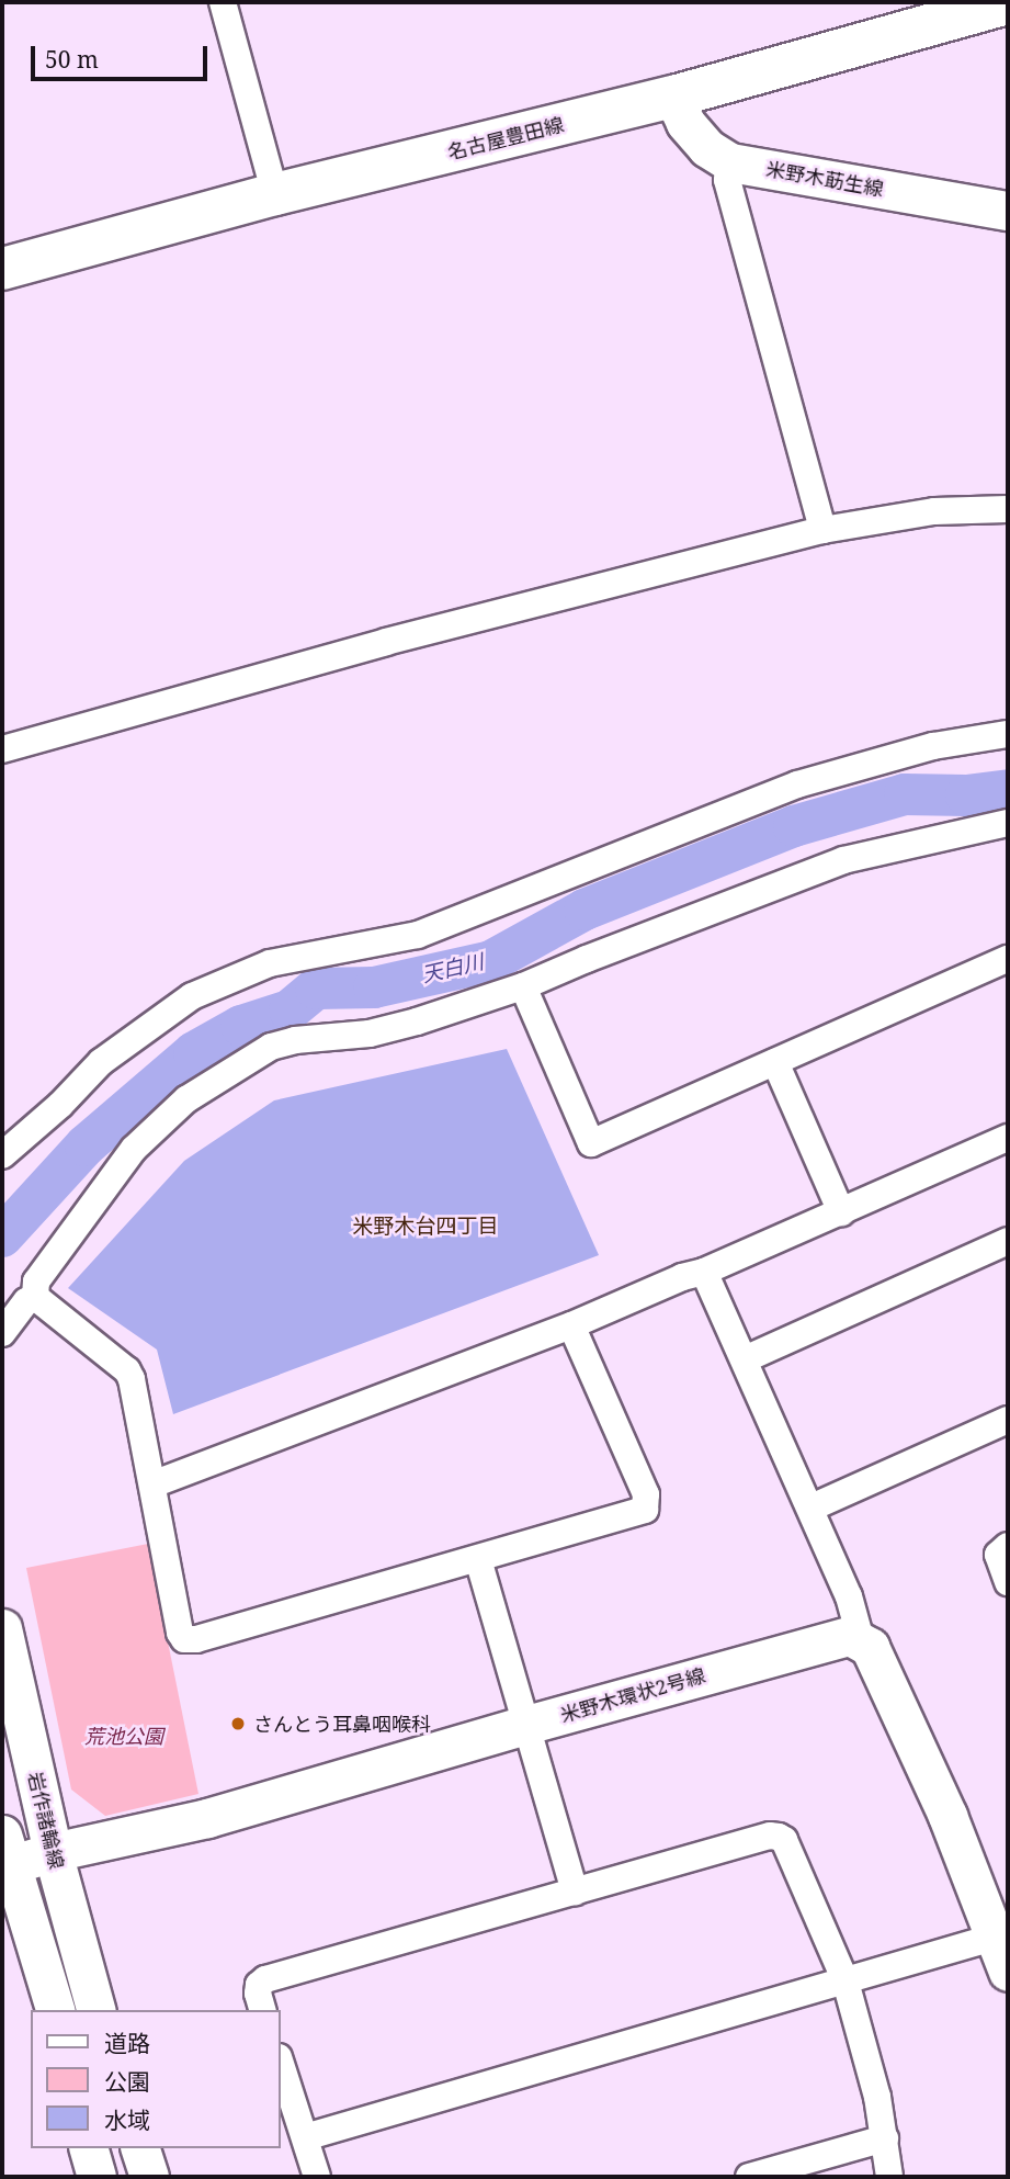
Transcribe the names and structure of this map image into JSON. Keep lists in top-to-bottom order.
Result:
{
  "streets": {
    "main road": ["名古屋豊田線"],
    "street": ["米野木莇生線", "米野木環状2号線", "岩作諸輪線"]
  },
  "crossings": [
    ["名古屋豊田線", "米野木莇生線"],
    ["米野木環状2号線", "岩作諸輪線"]
  ],
  "districts": ["米野木台四丁目"],
  "water": ["天白川"],
  "parks": ["荒池公園"],
  "places": ["さんとう耳鼻咽喉科"],
  "legend": ["道路", "公園", "水域"],
  "scale_bar": "50 m"
}
